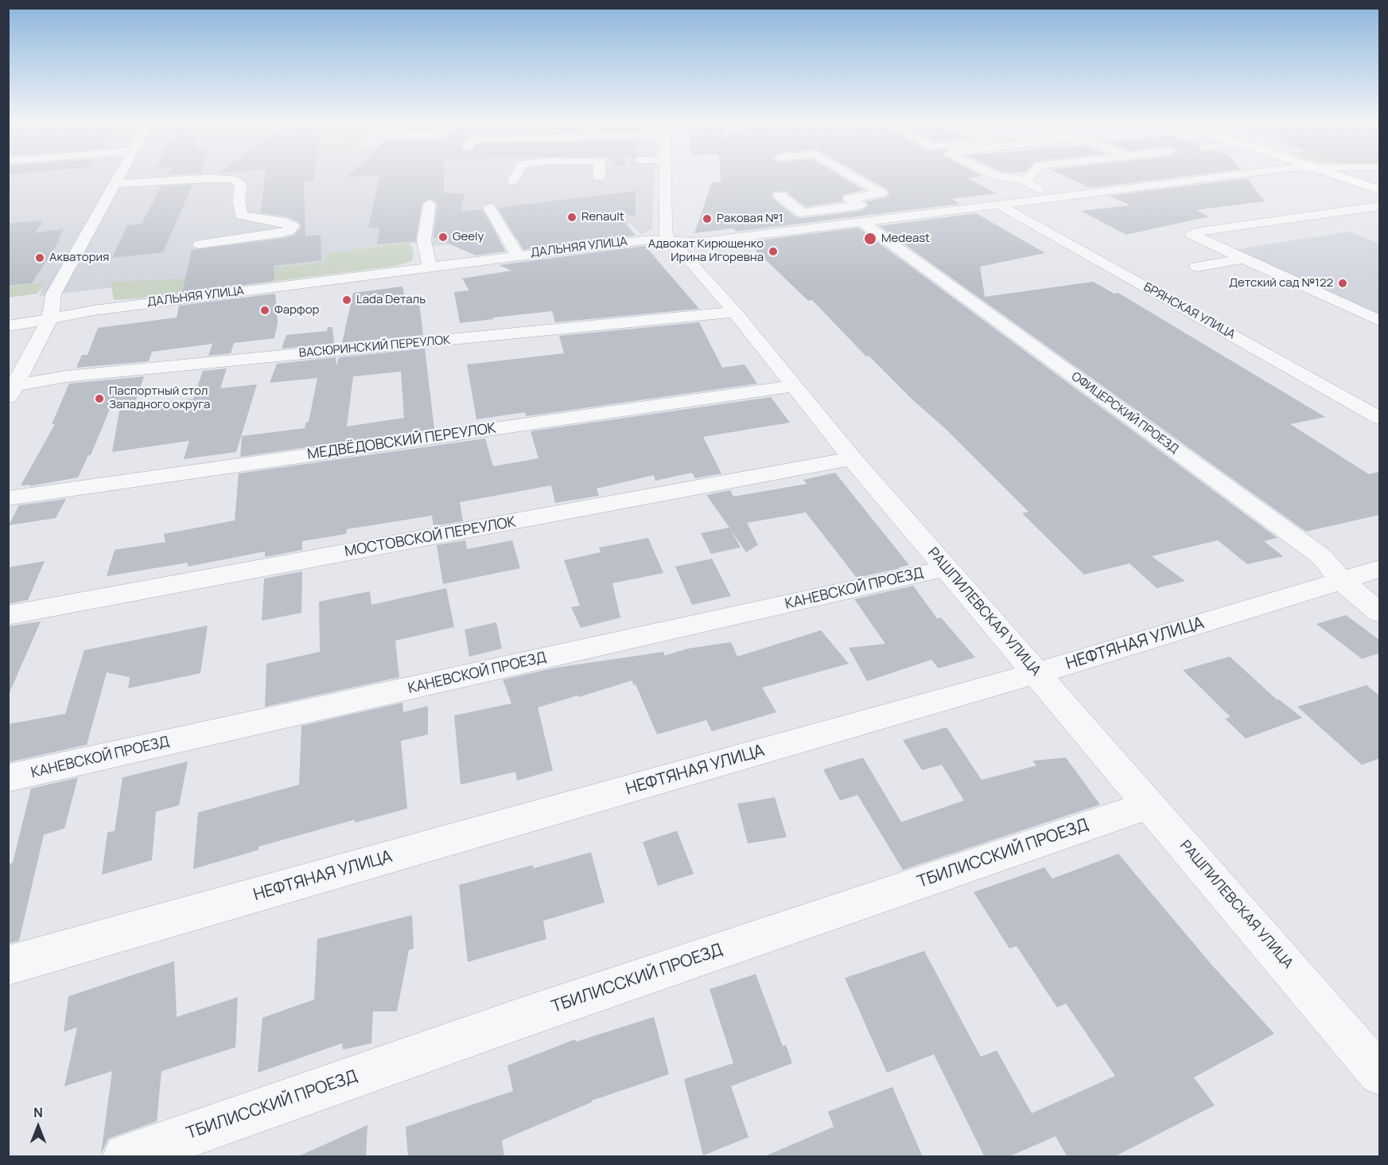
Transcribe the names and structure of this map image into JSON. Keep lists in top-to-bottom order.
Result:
{
  "streets": {
    "street": [
      "ДАЛЬНЯЯ УЛИЦА",
      "БРЯНСКАЯ УЛИЦА",
      "ВАСЮРИНСКИЙ ПЕРЕУЛОК",
      "ОФИЦЕРСКИЙ ПРОЕЗД",
      "МЕДВЁДОВСКИЙ ПЕРЕУЛОК",
      "МОСТОВСКОЙ ПЕРЕУЛОК",
      "КАНЕВСКОЙ ПРОЕЗД",
      "РАШПИЛЕВСКАЯ УЛИЦА",
      "НЕФТЯНАЯ УЛИЦА",
      "ТБИЛИССКИЙ ПРОЕЗД"
    ]
  },
  "crossings": [
    ["ДАЛЬНЯЯ УЛИЦА", "БРЯНСКАЯ УЛИЦА"],
    ["ДАЛЬНЯЯ УЛИЦА", "ОФИЦЕРСКИЙ ПРОЕЗД"],
    ["ДАЛЬНЯЯ УЛИЦА", "РАШПИЛЕВСКАЯ УЛИЦА"],
    ["ВАСЮРИНСКИЙ ПЕРЕУЛОК", "РАШПИЛЕВСКАЯ УЛИЦА"],
    ["ОФИЦЕРСКИЙ ПРОЕЗД", "НЕФТЯНАЯ УЛИЦА"],
    ["МЕДВЁДОВСКИЙ ПЕРЕУЛОК", "РАШПИЛЕВСКАЯ УЛИЦА"],
    ["МОСТОВСКОЙ ПЕРЕУЛОК", "РАШПИЛЕВСКАЯ УЛИЦА"],
    ["КАНЕВСКОЙ ПРОЕЗД", "РАШПИЛЕВСКАЯ УЛИЦА"],
    ["РАШПИЛЕВСКАЯ УЛИЦА", "НЕФТЯНАЯ УЛИЦА"],
    ["РАШПИЛЕВСКАЯ УЛИЦА", "ТБИЛИССКИЙ ПРОЕЗД"]
  ],
  "places": [
    "Renault",
    "Раковая №1",
    "Geely",
    "Medeast",
    "Адвокат Кирющенко Ирина Игоревна",
    "Акватория",
    "Детский сад №122",
    "Lada Dеталь",
    "Фарфор",
    "Паспортный стол Западного округа"
  ],
  "north": "top"
}
